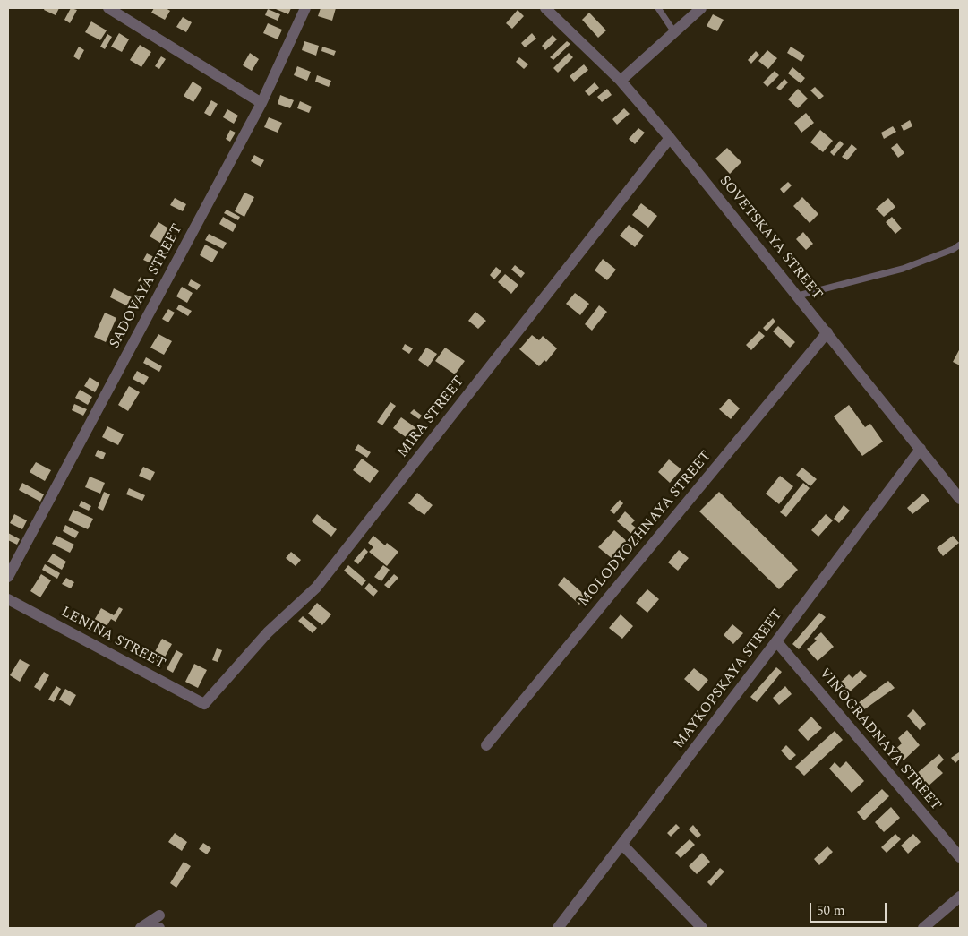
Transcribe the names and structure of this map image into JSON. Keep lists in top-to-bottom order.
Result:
{
  "streets": {
    "street": [
      "SOVETSKAYA STREET",
      "SADOVAYA STREET",
      "MIRA STREET",
      "MOLODYOZHNAYA STREET",
      "LENINA STREET",
      "MAYKOPSKAYA STREET",
      "VINOGRADNAYA STREET"
    ]
  },
  "crossings": [
    ["SOVETSKAYA STREET", "MIRA STREET"],
    ["SOVETSKAYA STREET", "MOLODYOZHNAYA STREET"],
    ["SOVETSKAYA STREET", "MAYKOPSKAYA STREET"],
    ["MIRA STREET", "LENINA STREET"],
    ["MAYKOPSKAYA STREET", "VINOGRADNAYA STREET"]
  ],
  "scale_bar": "50 m"
}
